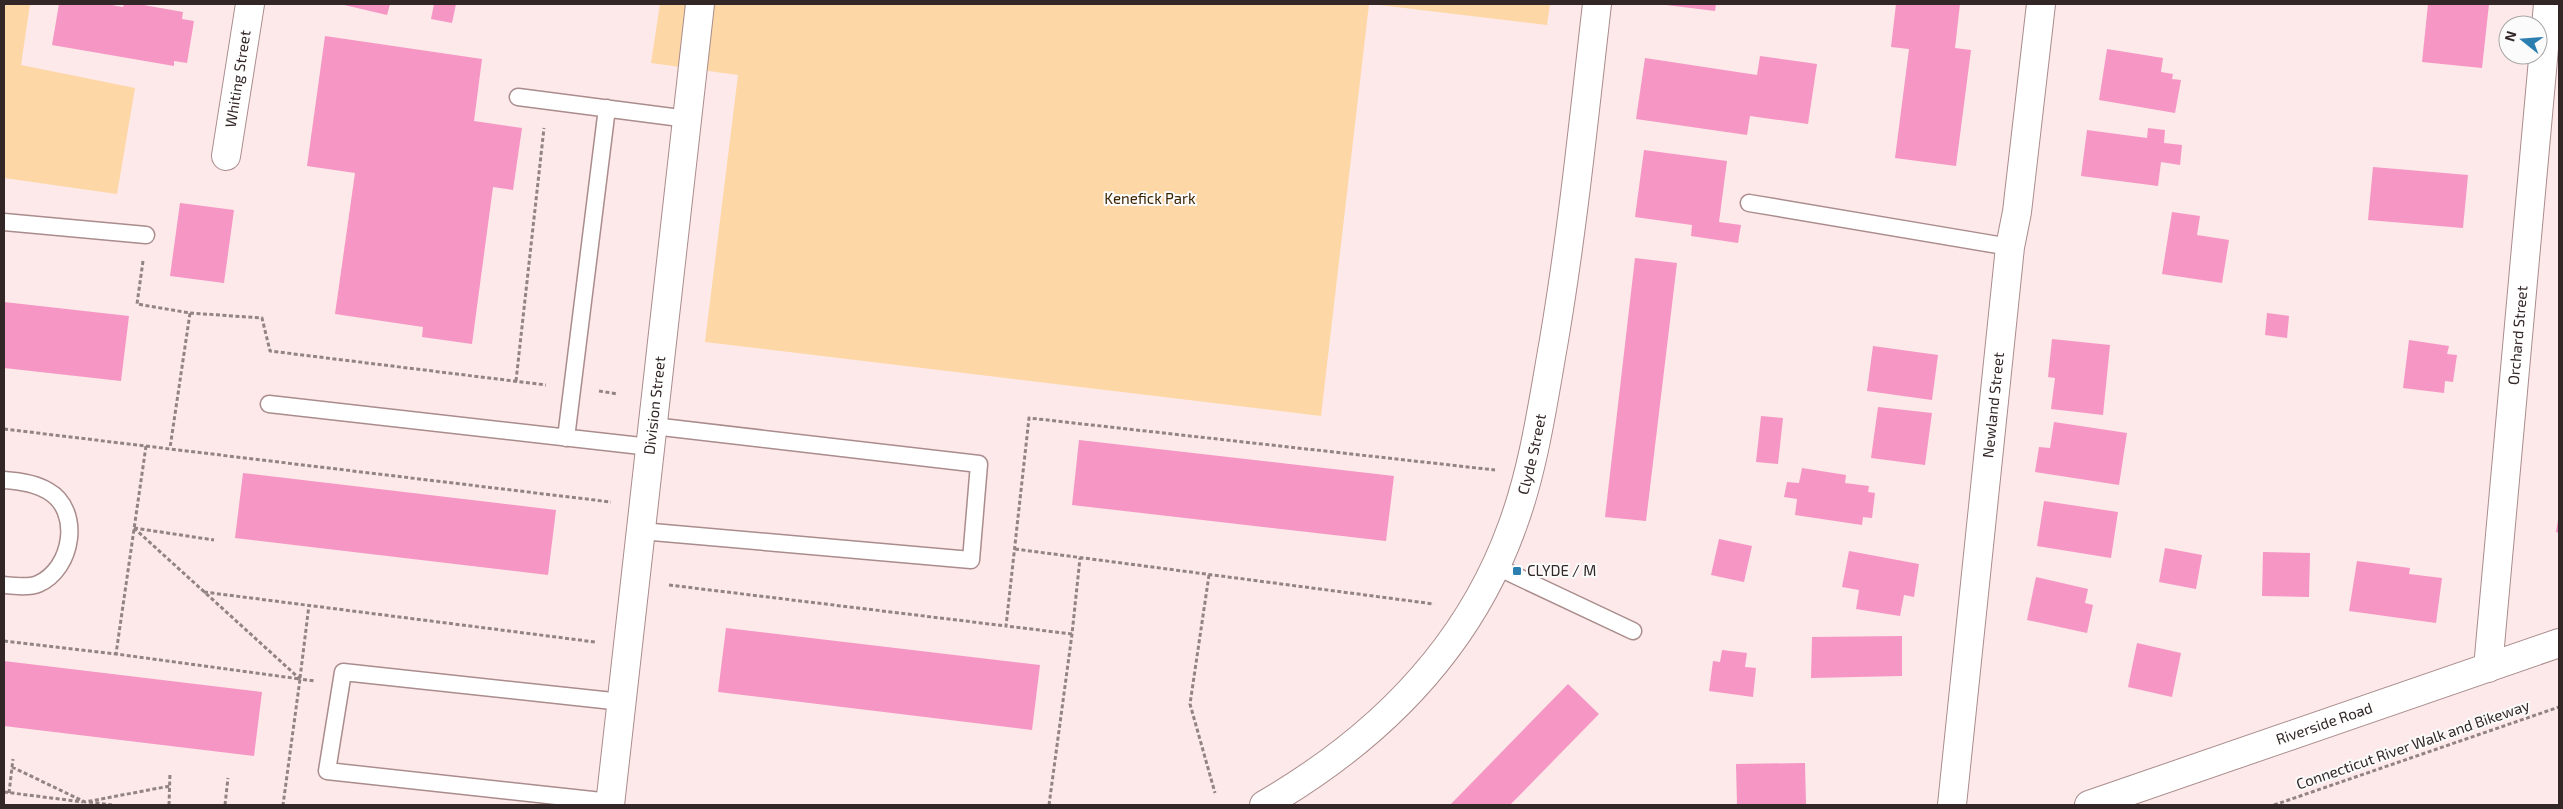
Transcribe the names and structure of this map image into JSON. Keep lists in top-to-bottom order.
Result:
{
  "streets": {
    "street": [
      "Whiting Street",
      "Orchard Street",
      "Division Street",
      "Newland Street",
      "Clyde Street",
      "Riverside Road"
    ],
    "path": ["Connecticut River Walk and Bikeway"]
  },
  "crossings": [
    ["Orchard Street", "Riverside Road"]
  ],
  "parks": ["Kenefick Park"],
  "places": {
    "transit": ["CLYDE / M"]
  },
  "north": "left"
}
